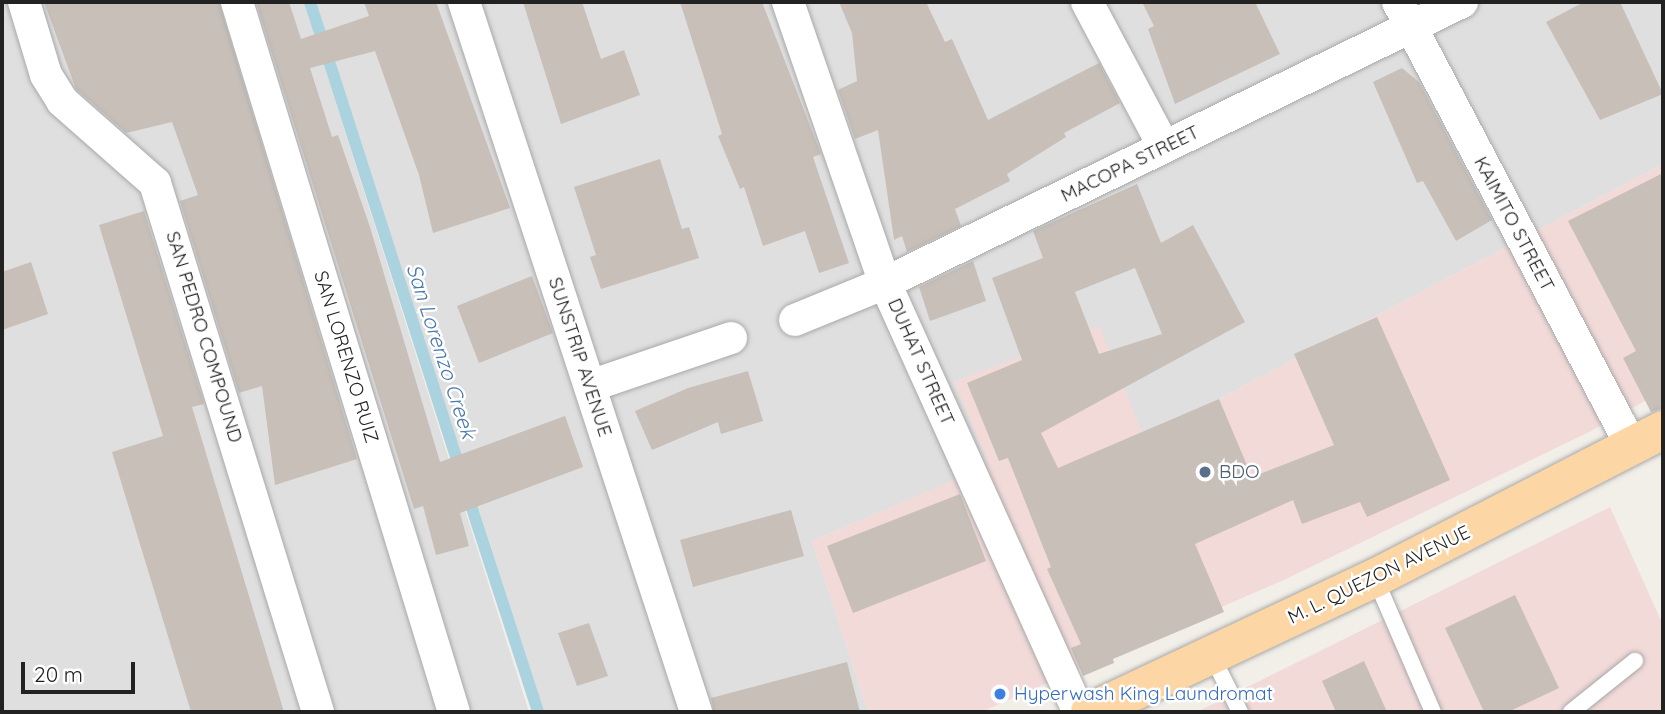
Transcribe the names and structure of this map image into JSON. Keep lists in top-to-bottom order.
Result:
{
  "streets": {
    "main road": ["M. L. QUEZON AVENUE"],
    "street": [
      "MACOPA STREET",
      "KAIMITO STREET",
      "SAN PEDRO COMPOUND",
      "SAN LORENZO RUIZ",
      "SUNSTRIP AVENUE",
      "DUHAT STREET"
    ]
  },
  "crossings": [
    ["MACOPA STREET", "KAIMITO STREET"],
    ["MACOPA STREET", "DUHAT STREET"],
    ["KAIMITO STREET", "M. L. QUEZON AVENUE"]
  ],
  "water": ["San Lorenzo Creek"],
  "places": ["BDO", "Hyperwash King Laundromat"],
  "scale_bar": "20 m"
}
